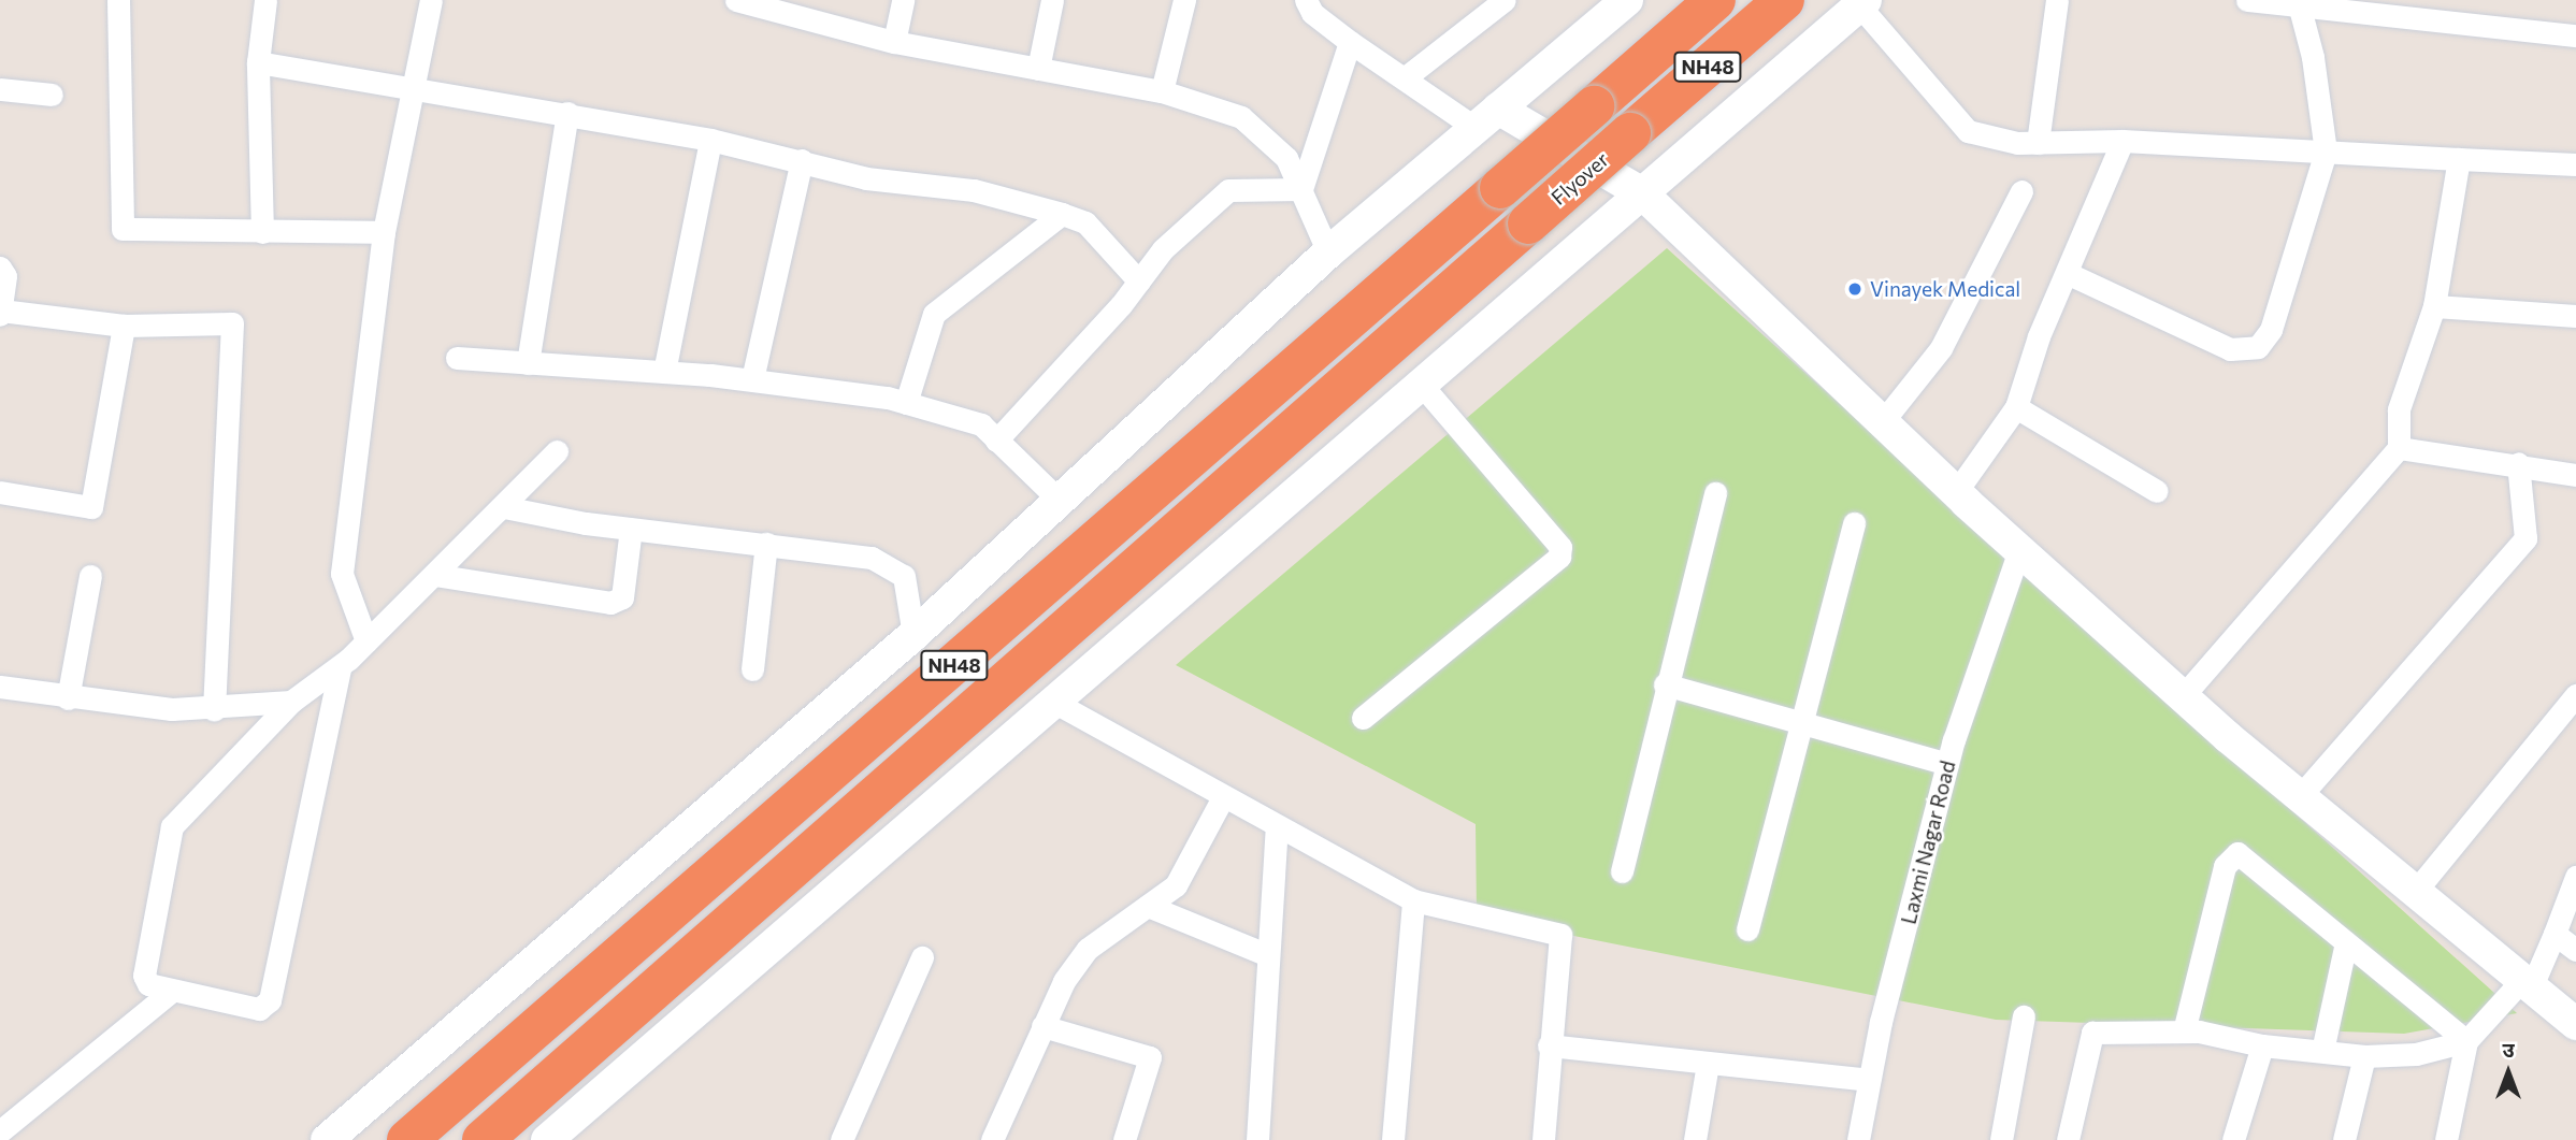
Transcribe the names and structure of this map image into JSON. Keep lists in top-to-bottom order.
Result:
{
  "streets": {
    "highway": ["NH48", "Flyover"],
    "street": ["Laxmi Nagar Road"]
  },
  "places": ["Vinayek Medical"],
  "north": "top"
}
